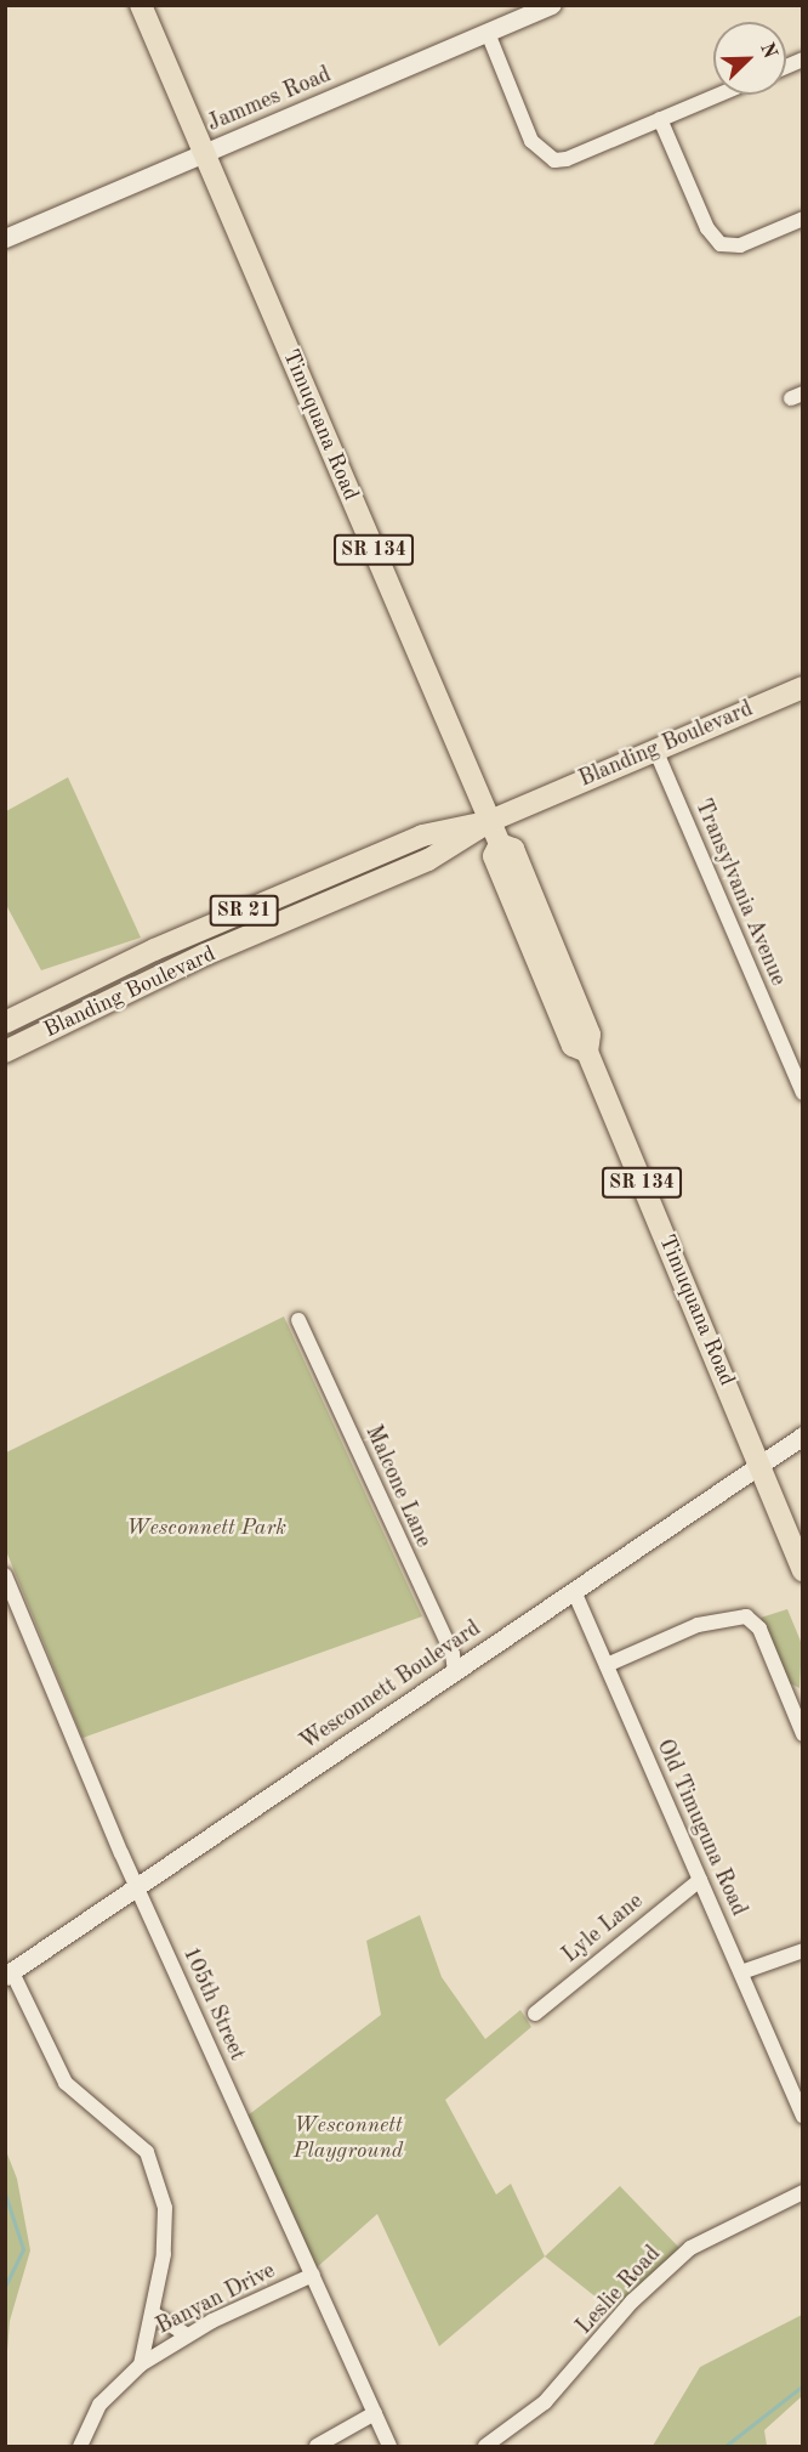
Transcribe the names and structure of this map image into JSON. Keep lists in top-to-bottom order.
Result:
{
  "streets": {
    "main road": [
      "Timuquana Road",
      "SR 134",
      "Blanding Boulevard",
      "SR 21"
    ],
    "street": [
      "Jammes Road",
      "Transylvania Avenue",
      "Malcone Lane",
      "Wesconnett Boulevard",
      "Old Timuguna Road",
      "Lyle Lane",
      "105th Street",
      "Leslie Road",
      "Banyan Drive"
    ]
  },
  "crossings": [
    ["Jammes Road", "Timuquana Road"],
    ["Timuquana Road", "Blanding Boulevard"],
    ["Timuquana Road", "Wesconnett Boulevard"],
    ["Blanding Boulevard", "Transylvania Avenue"],
    ["Malcone Lane", "Wesconnett Boulevard"],
    ["Wesconnett Boulevard", "Old Timuguna Road"],
    ["Wesconnett Boulevard", "105th Street"],
    ["Old Timuguna Road", "Lyle Lane"],
    ["105th Street", "Banyan Drive"]
  ],
  "parks": ["Wesconnett Park", "Wesconnett Playground"],
  "north": "top right"
}
